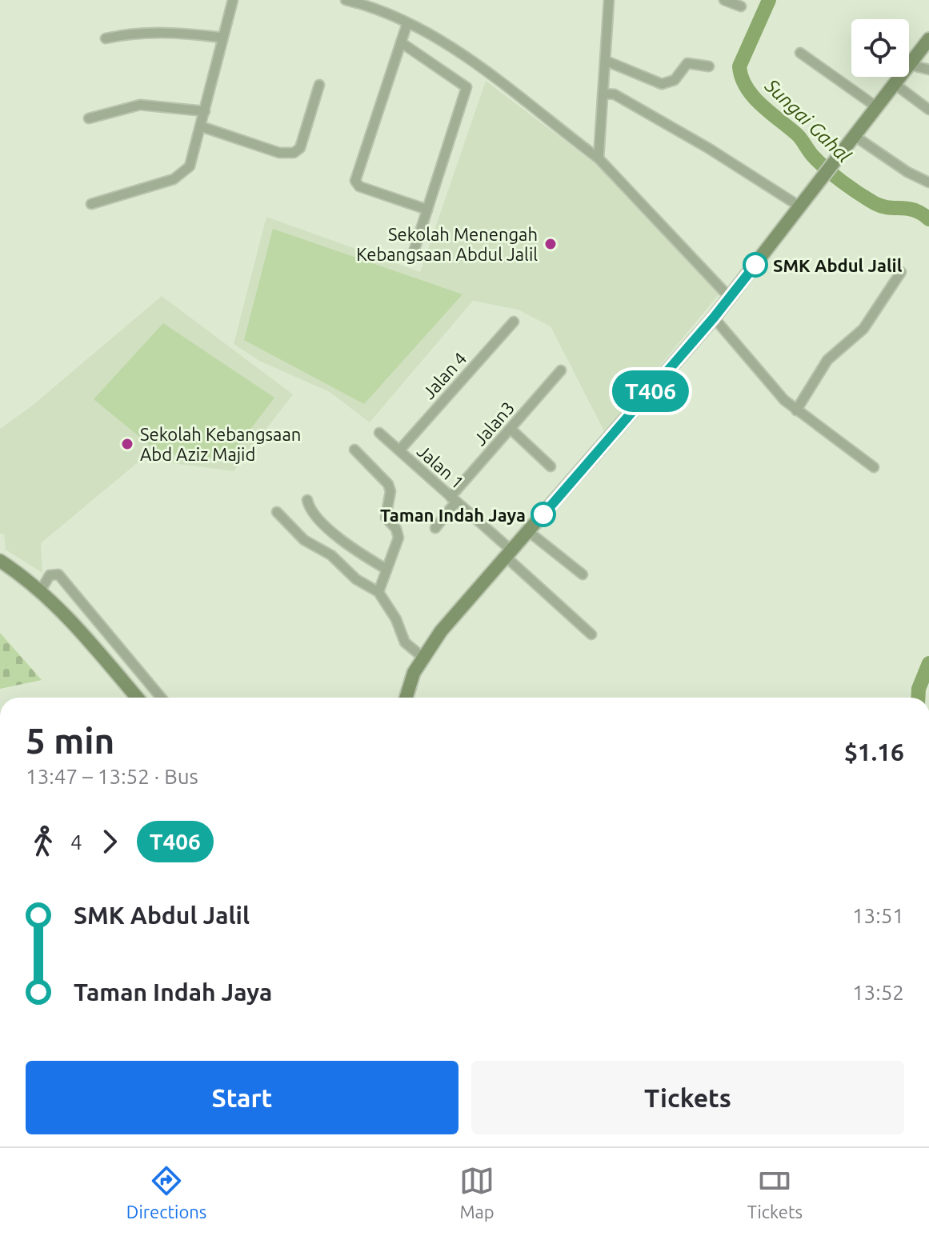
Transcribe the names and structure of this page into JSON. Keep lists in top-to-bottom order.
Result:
{
  "streets": {
    "street": ["Jalan 4", "Jalan3", "Jalan 1"]
  },
  "crossings": [
    ["Jalan 4", "Jalan 1"],
    ["Jalan3", "Jalan 1"]
  ],
  "water": ["Sungai Gahal"],
  "places": [
    "Sekolah Menengah Kebangsaan Abdul Jalil",
    "SMK Abdul Jalil",
    "Sekolah Kebangsaan Abd Aziz Majid",
    "Taman Indah Jaya"
  ],
  "lines": ["bus line T406"],
  "page": {
    "on_map": "T406",
    "heading": ["5 min", "13:47 – 13:52 · Bus", "$1.16"],
    "legs": ["4", "T406"],
    "list": [
      {
        "name": "SMK Abdul Jalil",
        "value": "13:51"
      },
      {
        "name": "Taman Indah Jaya",
        "value": "13:52"
      }
    ],
    "buttons": ["Start", "Tickets"],
    "tabs": ["Directions", "Map", "Tickets"]
  }
}
